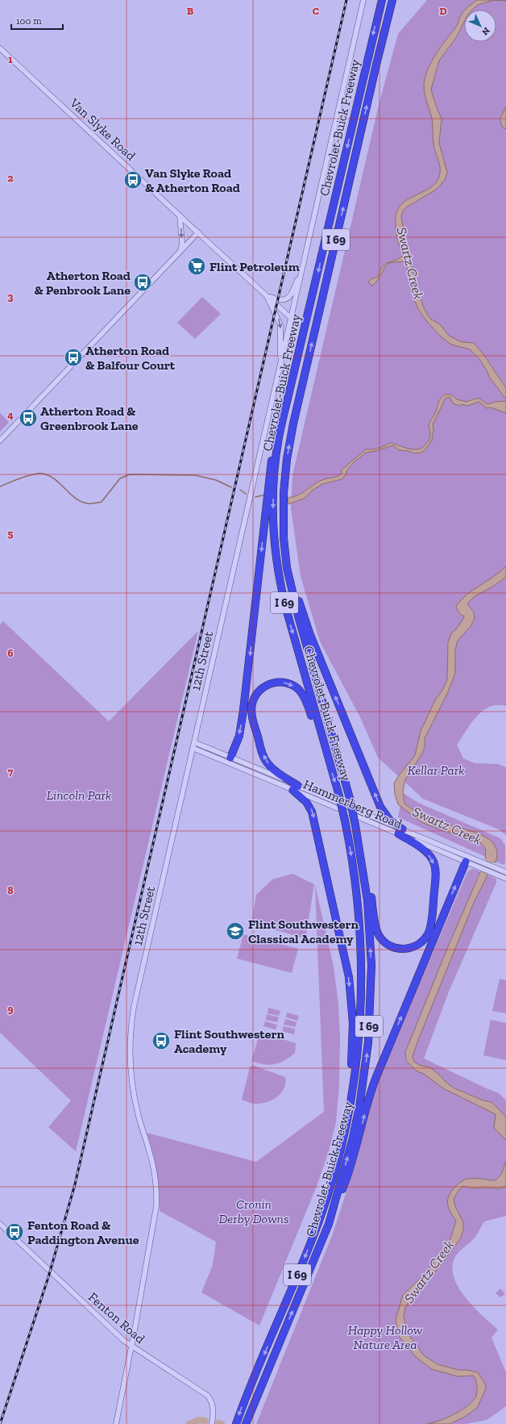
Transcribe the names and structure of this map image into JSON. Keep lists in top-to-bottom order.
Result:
{
  "streets": {
    "highway": ["Chevrolet-Buick Freeway", "I 69"],
    "street": [
      "Van Slyke Road",
      "12th Street",
      "Hammerberg Road",
      "Fenton Road"
    ]
  },
  "crossings": [
    ["Van Slyke Road", "12th Street"],
    ["12th Street", "Hammerberg Road"],
    ["12th Street", "Fenton Road"]
  ],
  "water": ["Swartz Creek"],
  "parks": [
    "Kellar Park",
    "Lincoln Park",
    "Cronin Derby Downs",
    "Happy Hollow Nature Area"
  ],
  "places": {
    "bus stop": [
      "Van Slyke Road & Atherton Road",
      "Atherton Road & Penbrook Lane",
      "Atherton Road & Balfour Court",
      "Atherton Road & Greenbrook Lane",
      "Flint Southwestern Academy",
      "Fenton Road & Paddington Avenue"
    ],
    "supermarket": ["Flint Petroleum"],
    "school or university": ["Flint Southwestern Classical Academy"]
  },
  "scale_bar": "100 m",
  "north": "bottom right",
  "grid": {
    "columns": ["B", "C", "D"],
    "rows": [
      "1",
      "2",
      "3",
      "4",
      "5",
      "6",
      "7",
      "8",
      "9"
    ]
  }
}
